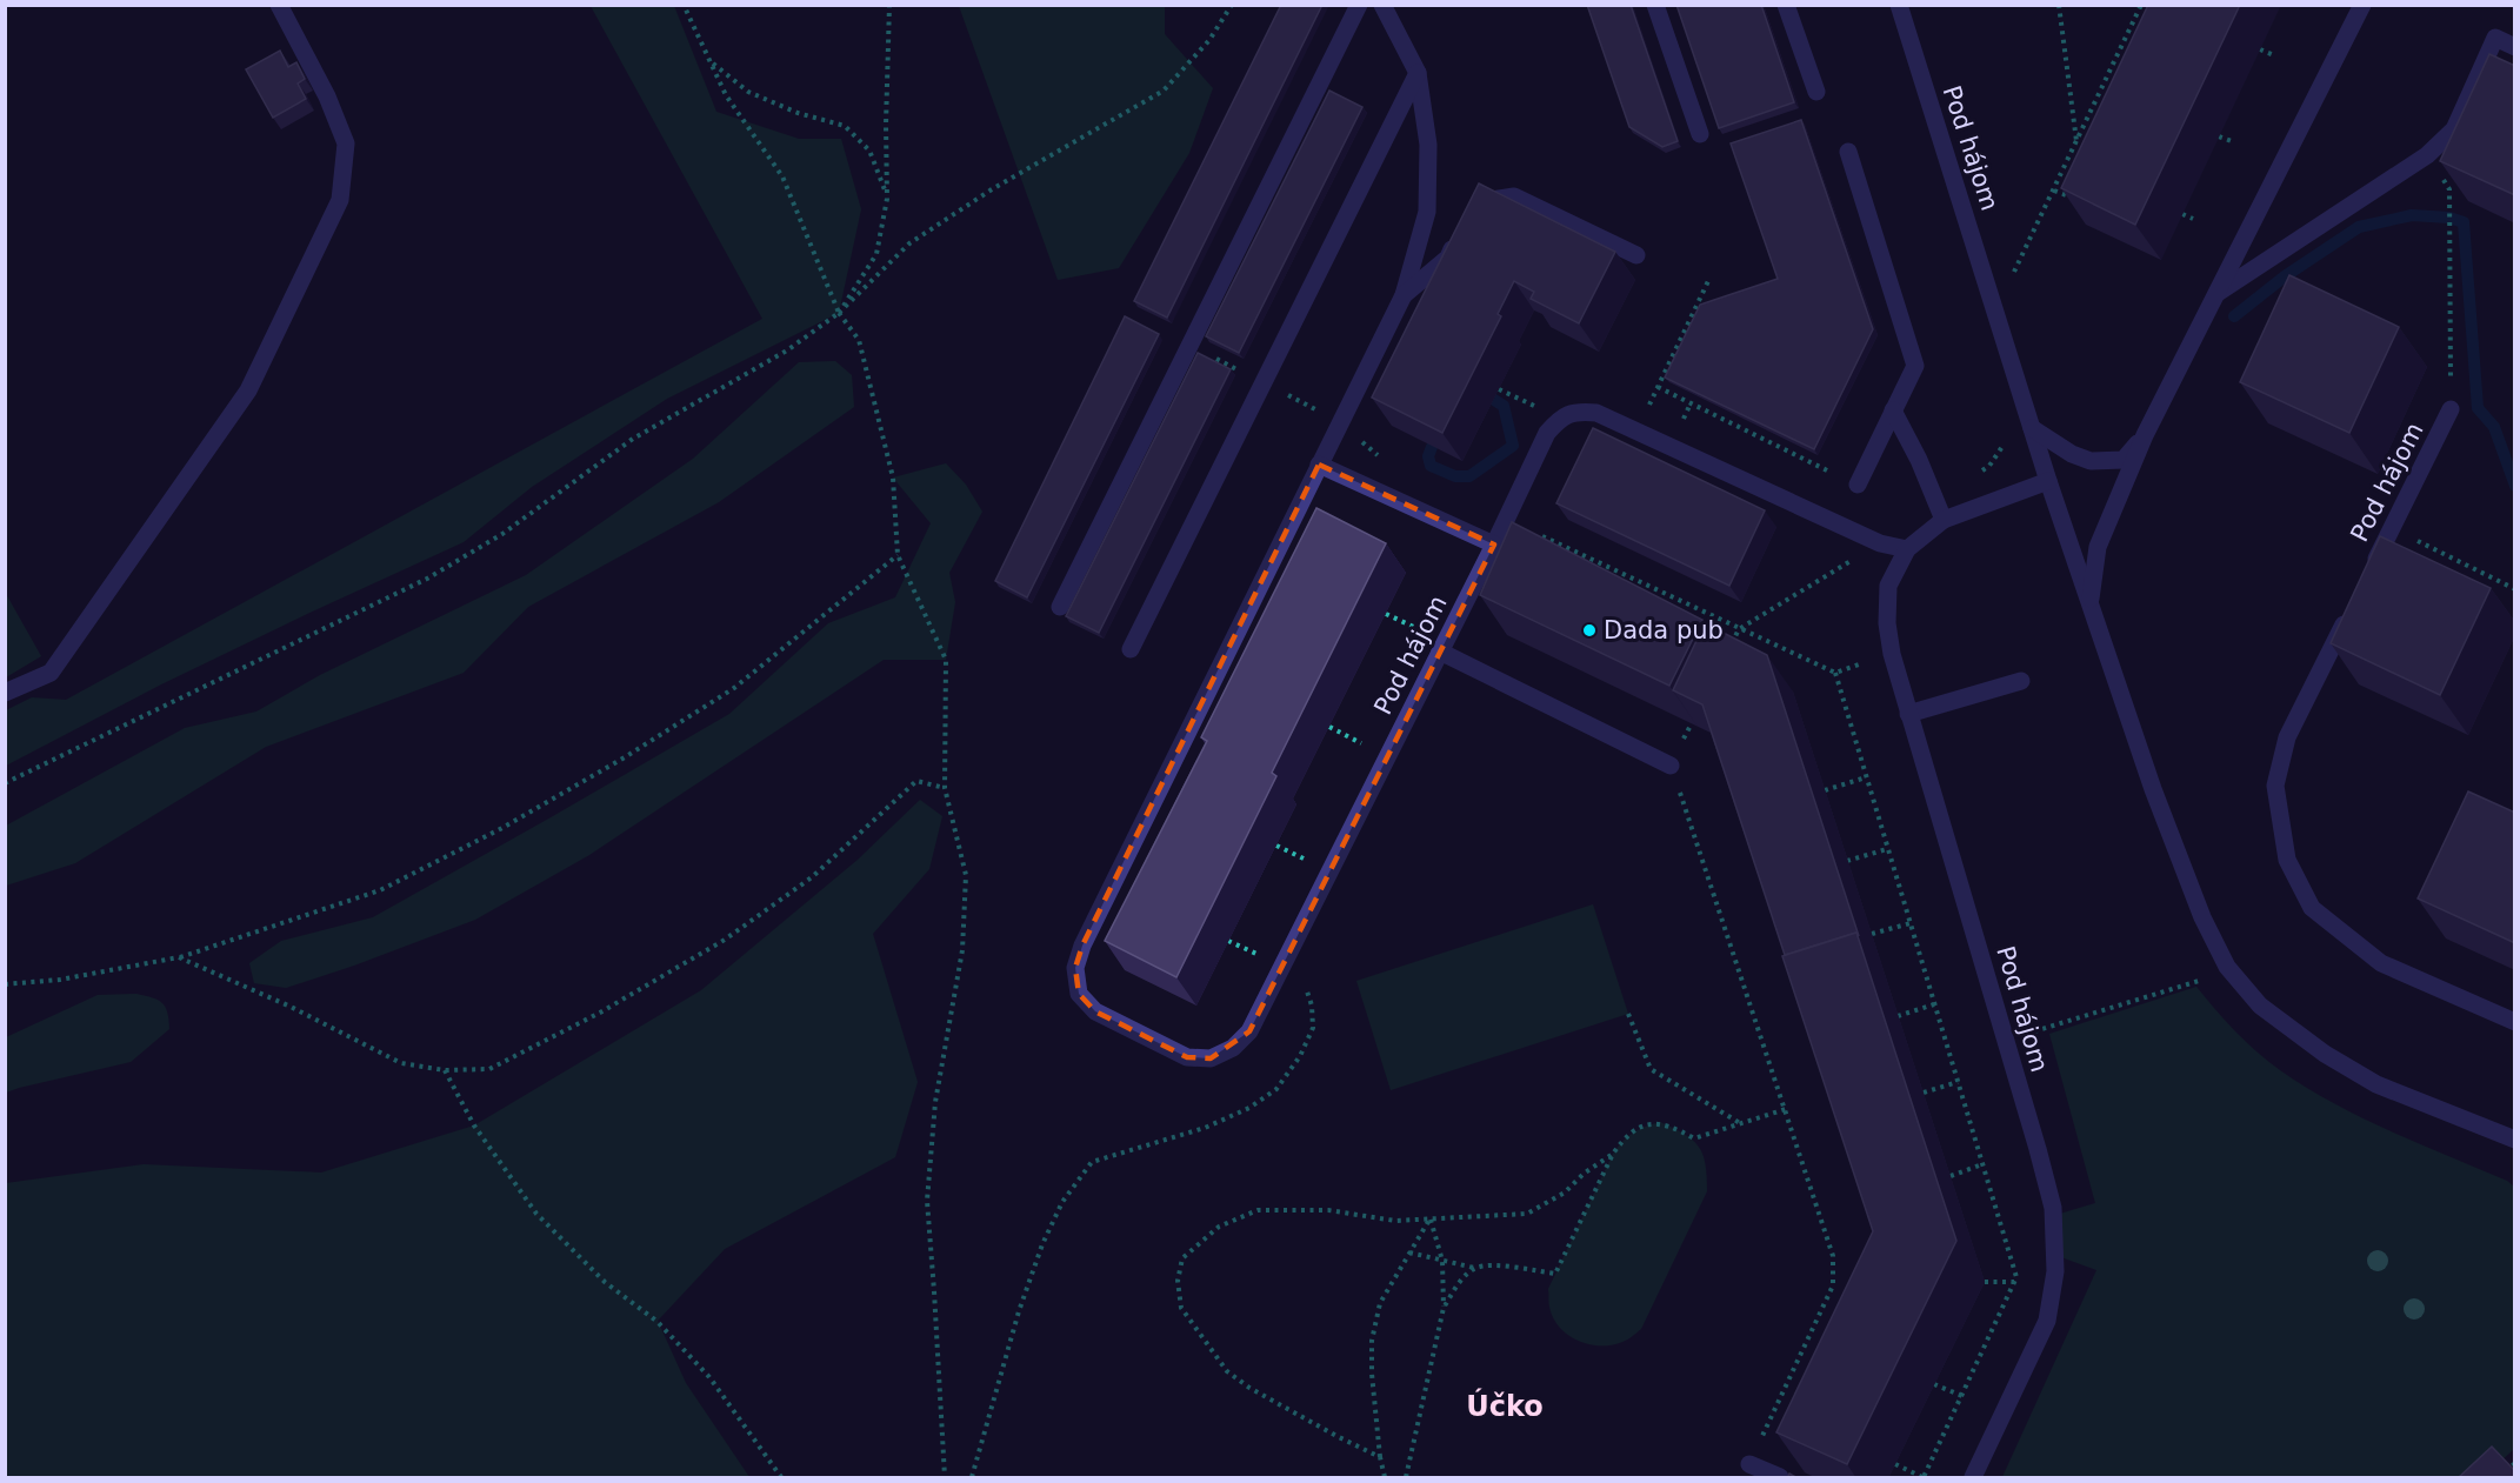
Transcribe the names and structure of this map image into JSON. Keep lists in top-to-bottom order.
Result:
{
  "streets": {
    "street": ["Pod hájom"]
  },
  "districts": ["Účko"],
  "places": ["Dada pub"]
}
